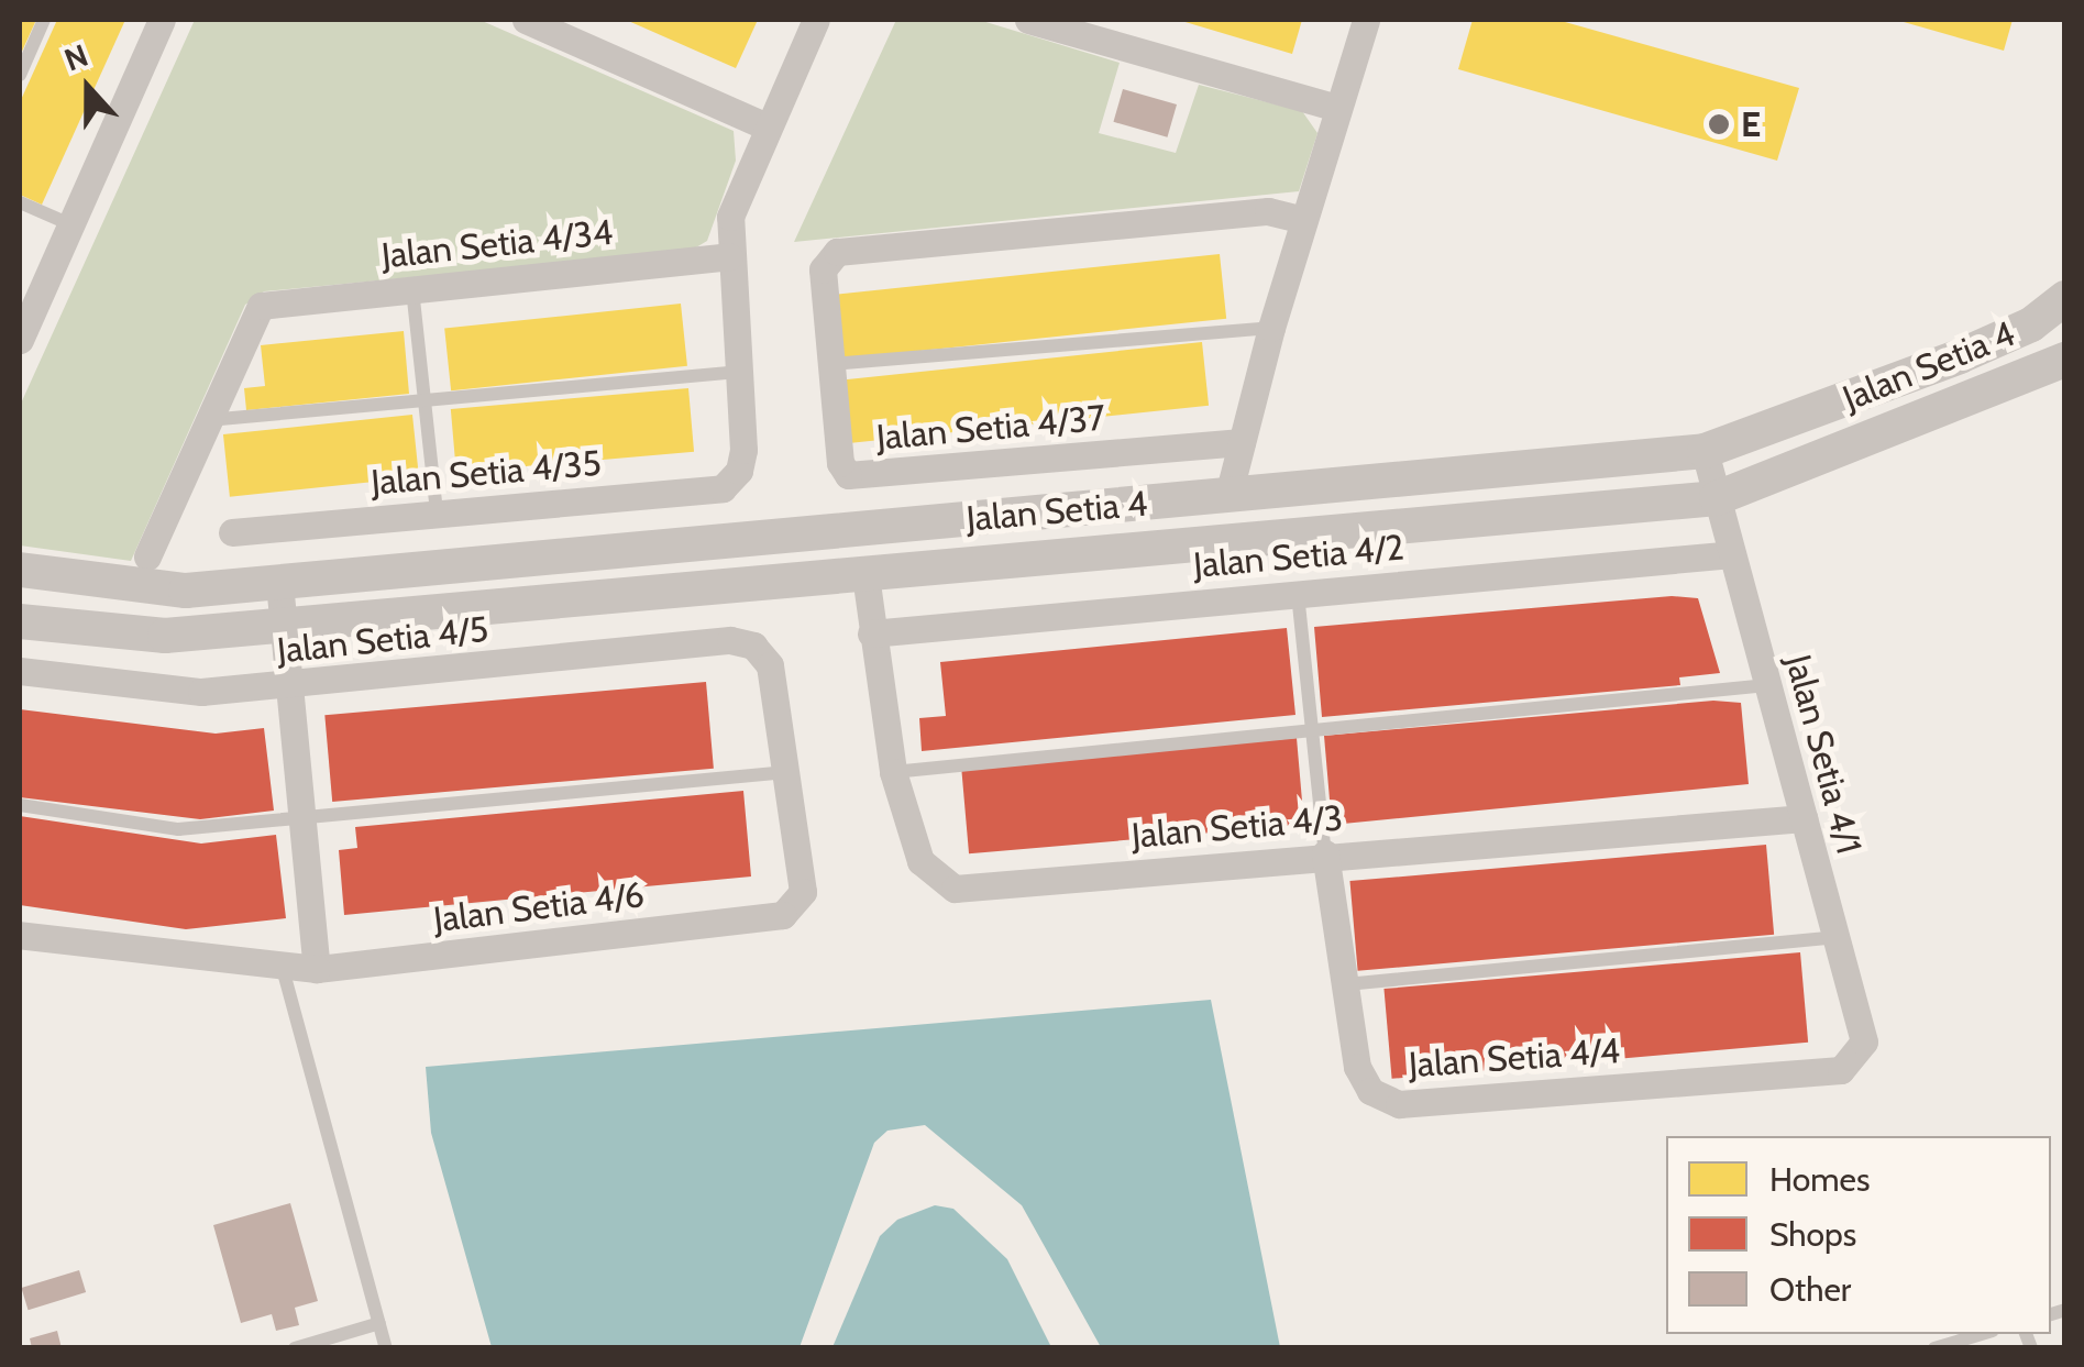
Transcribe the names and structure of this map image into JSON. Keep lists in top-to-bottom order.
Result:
{
  "streets": {
    "street": [
      "Jalan Setia 4/34",
      "Jalan Setia 4",
      "Jalan Setia 4/37",
      "Jalan Setia 4/35",
      "Jalan Setia 4/2",
      "Jalan Setia 4/5",
      "Jalan Setia 4/1",
      "Jalan Setia 4/3",
      "Jalan Setia 4/6",
      "Jalan Setia 4/4"
    ]
  },
  "crossings": [
    ["Jalan Setia 4", "Jalan Setia 4/1"],
    ["Jalan Setia 4", "Jalan Setia 4/3"],
    ["Jalan Setia 4/2", "Jalan Setia 4/1"],
    ["Jalan Setia 4/2", "Jalan Setia 4/3"],
    ["Jalan Setia 4/5", "Jalan Setia 4/6"],
    ["Jalan Setia 4/1", "Jalan Setia 4/3"],
    ["Jalan Setia 4/1", "Jalan Setia 4/4"],
    ["Jalan Setia 4/3", "Jalan Setia 4/4"]
  ],
  "places": ["E"],
  "legend": ["Homes", "Shops", "Other"],
  "north": "top"
}
